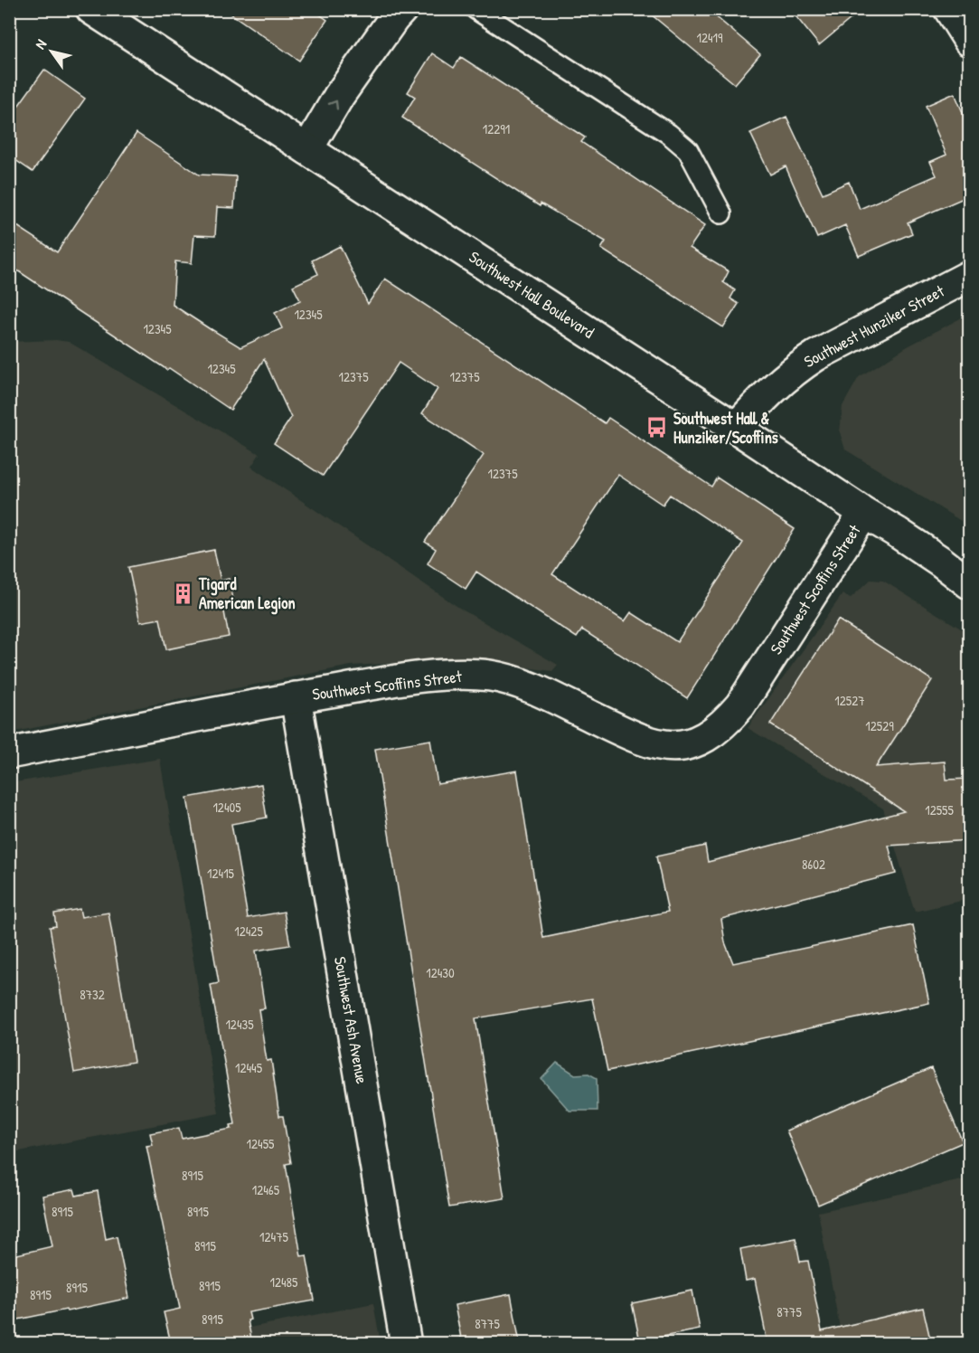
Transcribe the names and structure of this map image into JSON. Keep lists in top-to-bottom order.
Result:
{
  "streets": {
    "street": [
      "Southwest Hall Boulevard",
      "Southwest Hunziker Street",
      "Southwest Scoffins Street",
      "Southwest Ash Avenue"
    ]
  },
  "crossings": [
    ["Southwest Hall Boulevard", "Southwest Hunziker Street"],
    ["Southwest Hall Boulevard", "Southwest Scoffins Street"],
    ["Southwest Scoffins Street", "Southwest Ash Avenue"]
  ],
  "places": {
    "bus stop": ["Southwest Hall & Hunziker/Scoffins"],
    "building": ["Tigard American Legion"]
  },
  "house_numbers": [
    "12419",
    "12291",
    "12345",
    "12345",
    "12345",
    "12375",
    "12375",
    "12375",
    "12527",
    "12529",
    "12405",
    "12555",
    "8602",
    "12415",
    "12425",
    "12430",
    "8732",
    "12435",
    "12445",
    "12455",
    "8915",
    "12465",
    "8915",
    "8915",
    "12475",
    "8915",
    "12485",
    "8915",
    "8915",
    "8915",
    "8775",
    "8915",
    "8775"
  ],
  "north": "top left"
}
